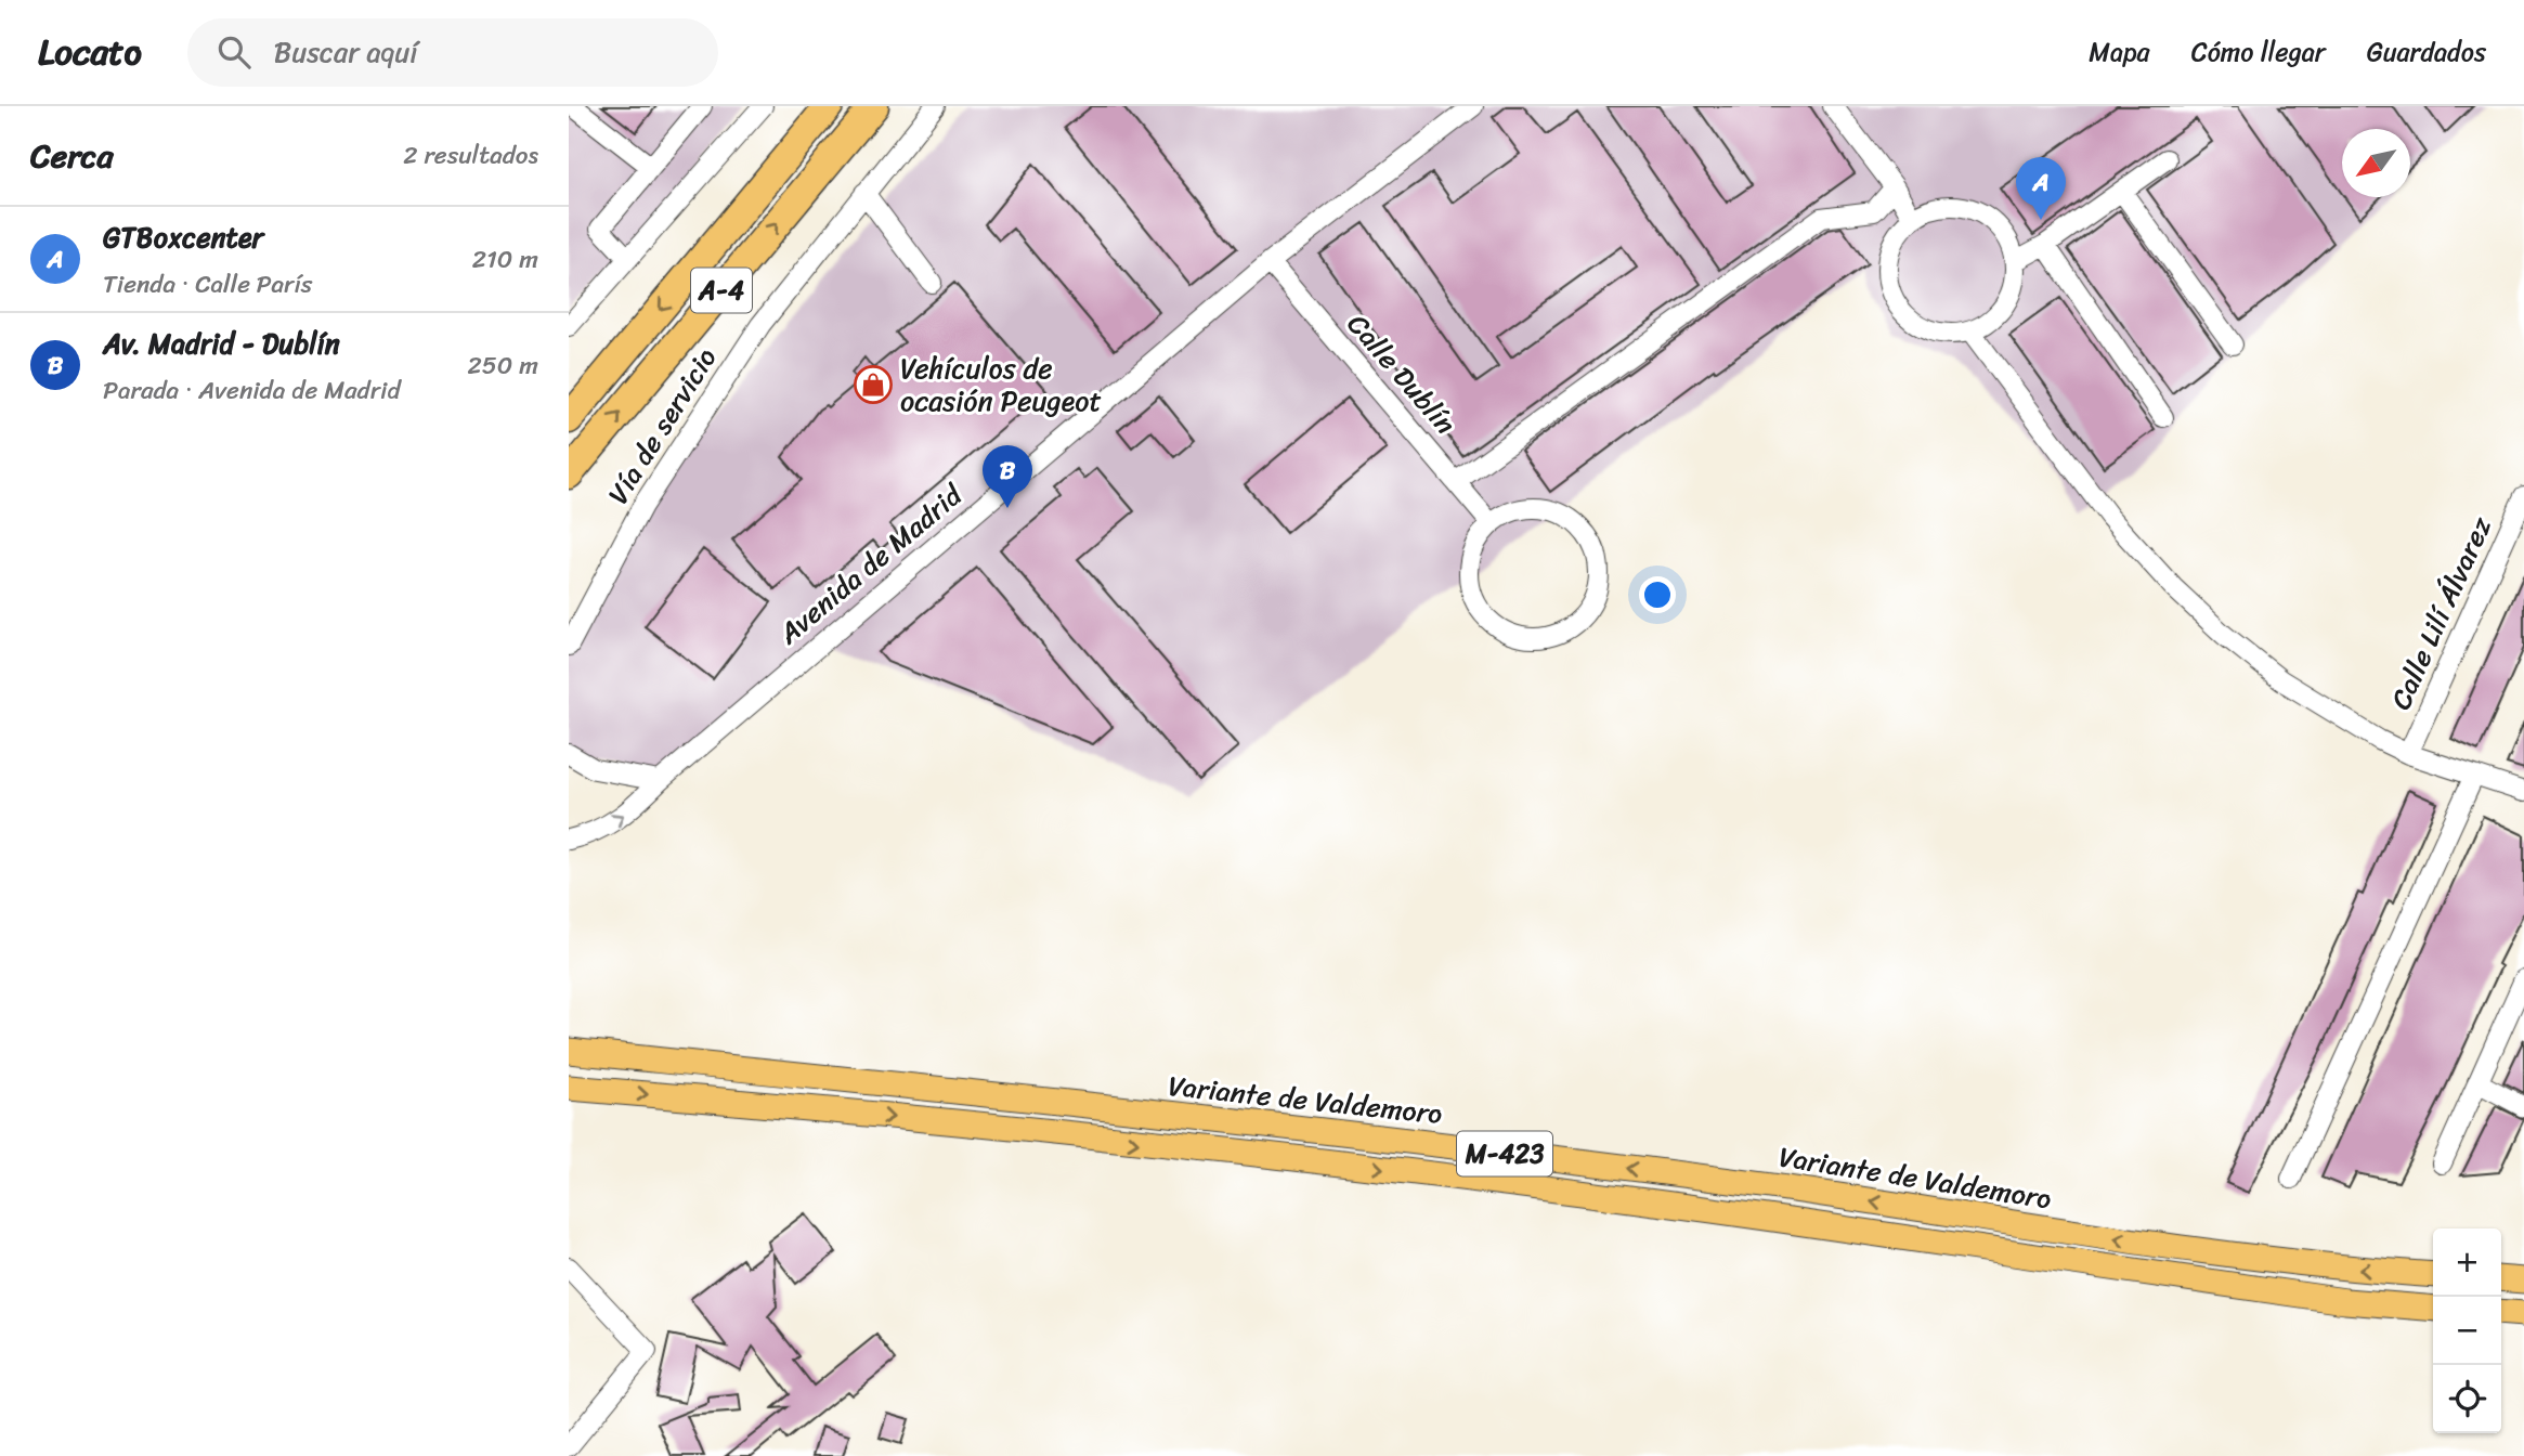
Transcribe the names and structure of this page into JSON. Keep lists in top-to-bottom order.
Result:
{
  "streets": {
    "highway": ["A-4"],
    "main road": ["Variante de Valdemoro", "M-423"],
    "street": [
      "Calle Dublín",
      "Vía de servicio",
      "Avenida de Madrid",
      "Calle Lilí Álvarez"
    ]
  },
  "crossings": [
    ["Calle Dublín", "Avenida de Madrid"]
  ],
  "places": {
    "shop": ["Vehículos de ocasión Peugeot"]
  },
  "north": "bottom left",
  "page": {
    "header": "Locato",
    "search": "Buscar aquí",
    "nav": ["Mapa", "Cómo llegar", "Guardados"],
    "heading": ["Cerca", "2 resultados"],
    "pins": ["A", "B"],
    "list": [
      {
        "mark": "A",
        "name": "GTBoxcenter",
        "note": "Tienda · Calle París",
        "value": "210 m"
      },
      {
        "mark": "B",
        "name": "Av. Madrid - Dublín",
        "note": "Parada · Avenida de Madrid",
        "value": "250 m"
      }
    ],
    "map_buttons": ["+", "−"]
  }
}
